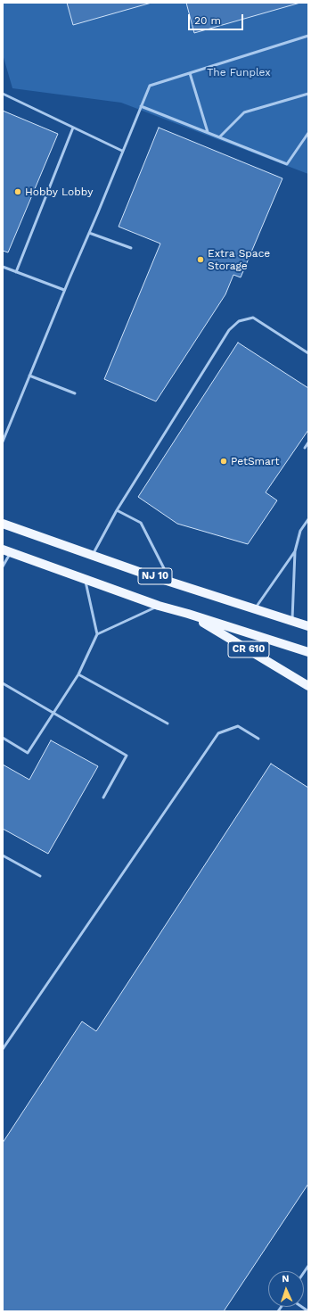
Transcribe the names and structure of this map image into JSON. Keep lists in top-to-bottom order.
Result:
{
  "streets": {
    "main road": ["NJ 10", "CR 610"]
  },
  "crossings": [
    ["NJ 10", "CR 610"]
  ],
  "parks": ["The Funplex"],
  "places": ["Hobby Lobby", "Extra Space Storage", "PetSmart"],
  "scale_bar": "20 m",
  "north": "top"
}
